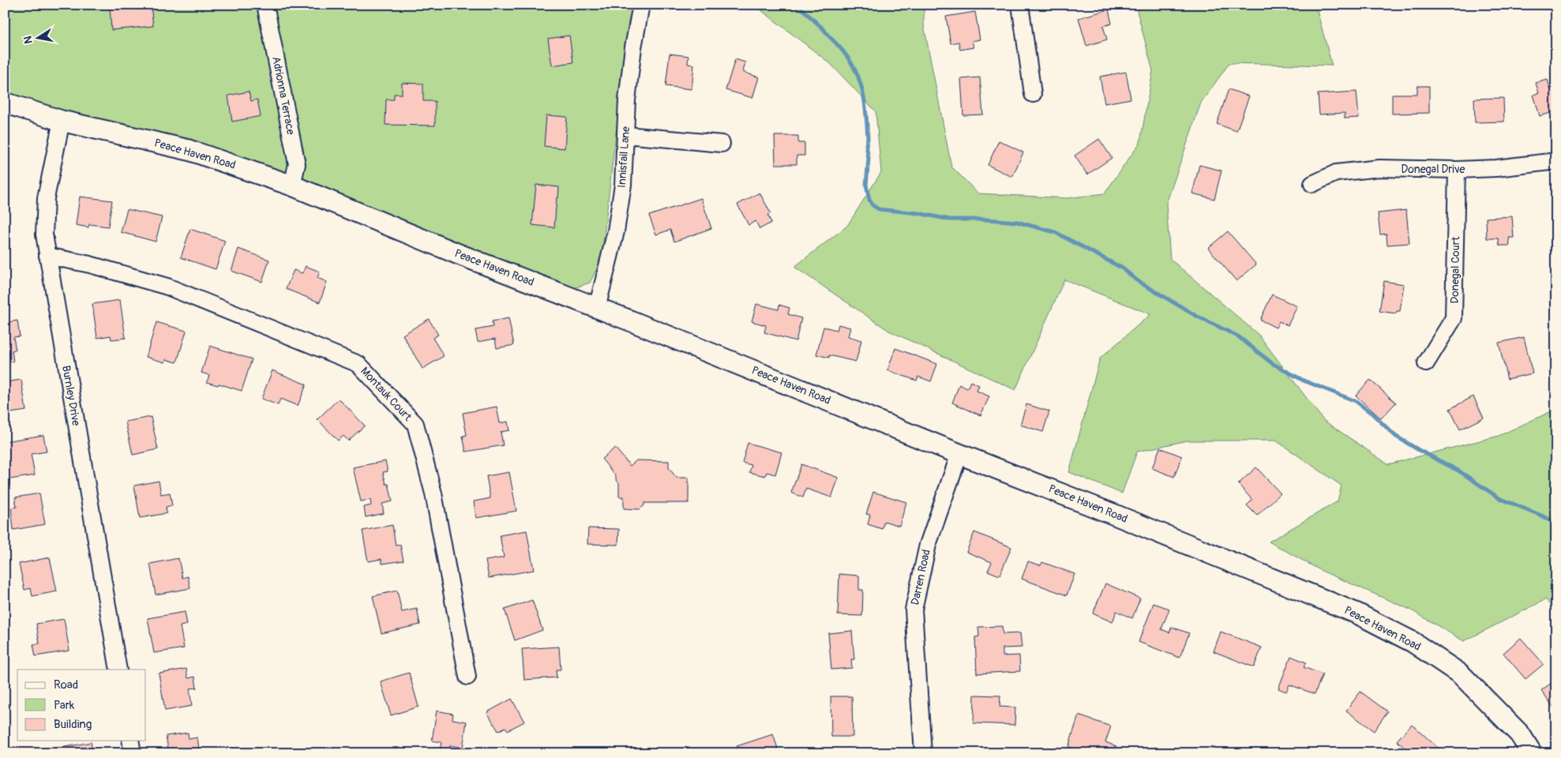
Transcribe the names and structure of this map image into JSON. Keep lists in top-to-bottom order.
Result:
{
  "streets": {
    "main road": ["Peace Haven Road"],
    "street": [
      "Adrionna Terrace",
      "Innisfail Lane",
      "Donegal Drive",
      "Donegal Court",
      "Montauk Court",
      "Burnley Drive",
      "Darren Road"
    ]
  },
  "crossings": [
    ["Adrionna Terrace", "Peace Haven Road"],
    ["Peace Haven Road", "Innisfail Lane"],
    ["Peace Haven Road", "Burnley Drive"],
    ["Peace Haven Road", "Darren Road"],
    ["Donegal Drive", "Donegal Court"],
    ["Montauk Court", "Burnley Drive"]
  ],
  "legend": ["Road", "Park", "Building"],
  "north": "left"
}
